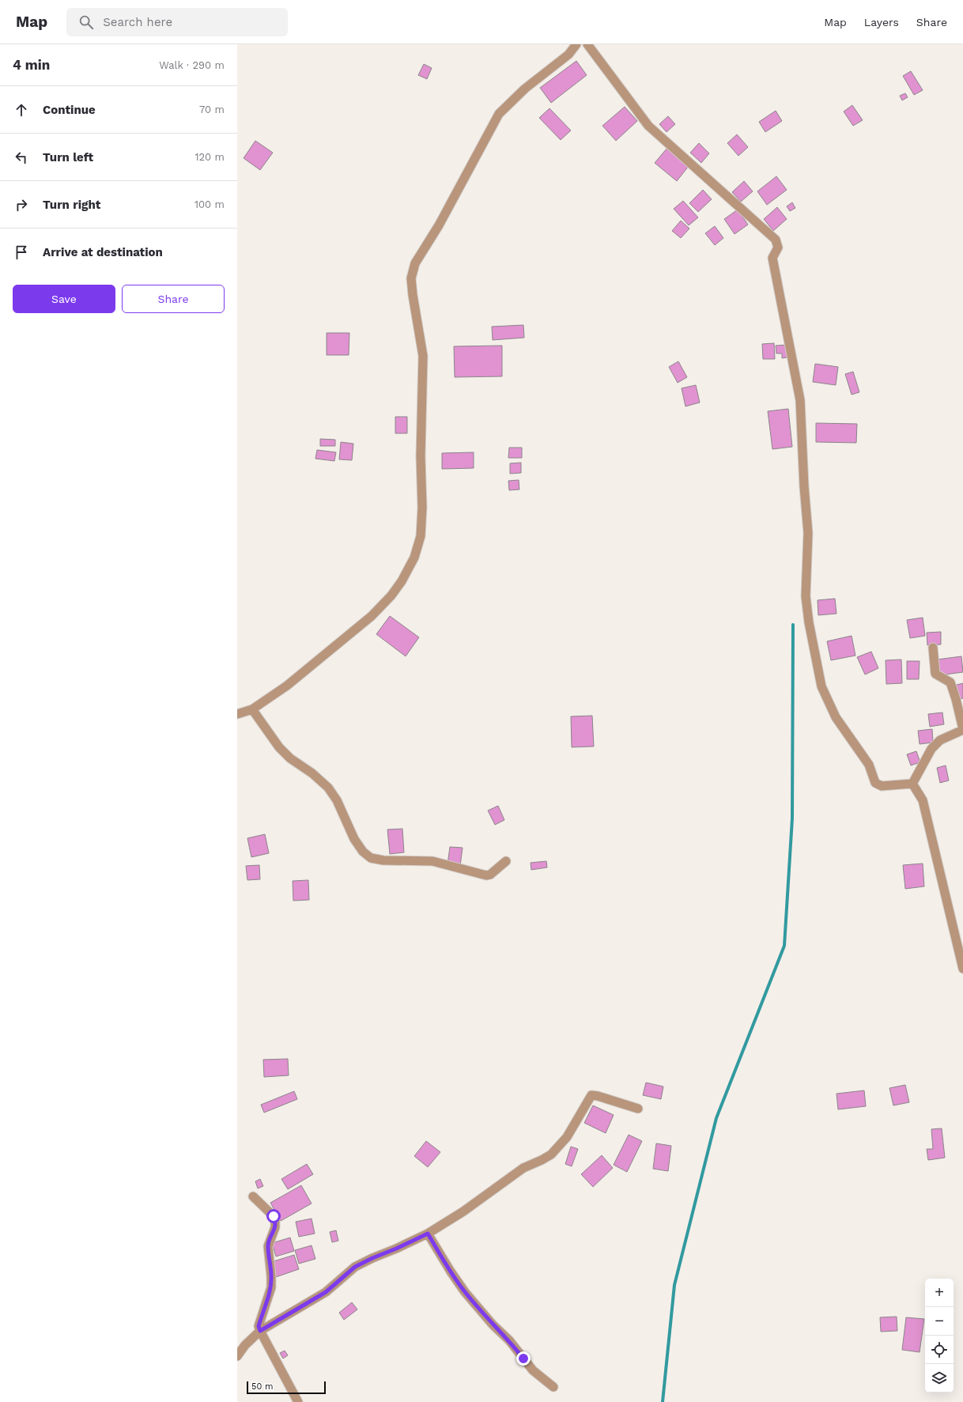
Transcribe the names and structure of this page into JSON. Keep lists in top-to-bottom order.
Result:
{
  "scale_bar": "50 m",
  "page": {
    "header": "Map",
    "search": "Search here",
    "nav": ["Map", "Layers", "Share"],
    "heading": ["4 min", "Walk · 290 m"],
    "list": [
      ["Continue", "70 m"],
      ["Turn left", "120 m"],
      ["Turn right", "100 m"],
      "Arrive at destination"
    ],
    "buttons": ["Save", "Share"],
    "map_buttons": ["+", "−"],
    "scale": "50 m"
  }
}
